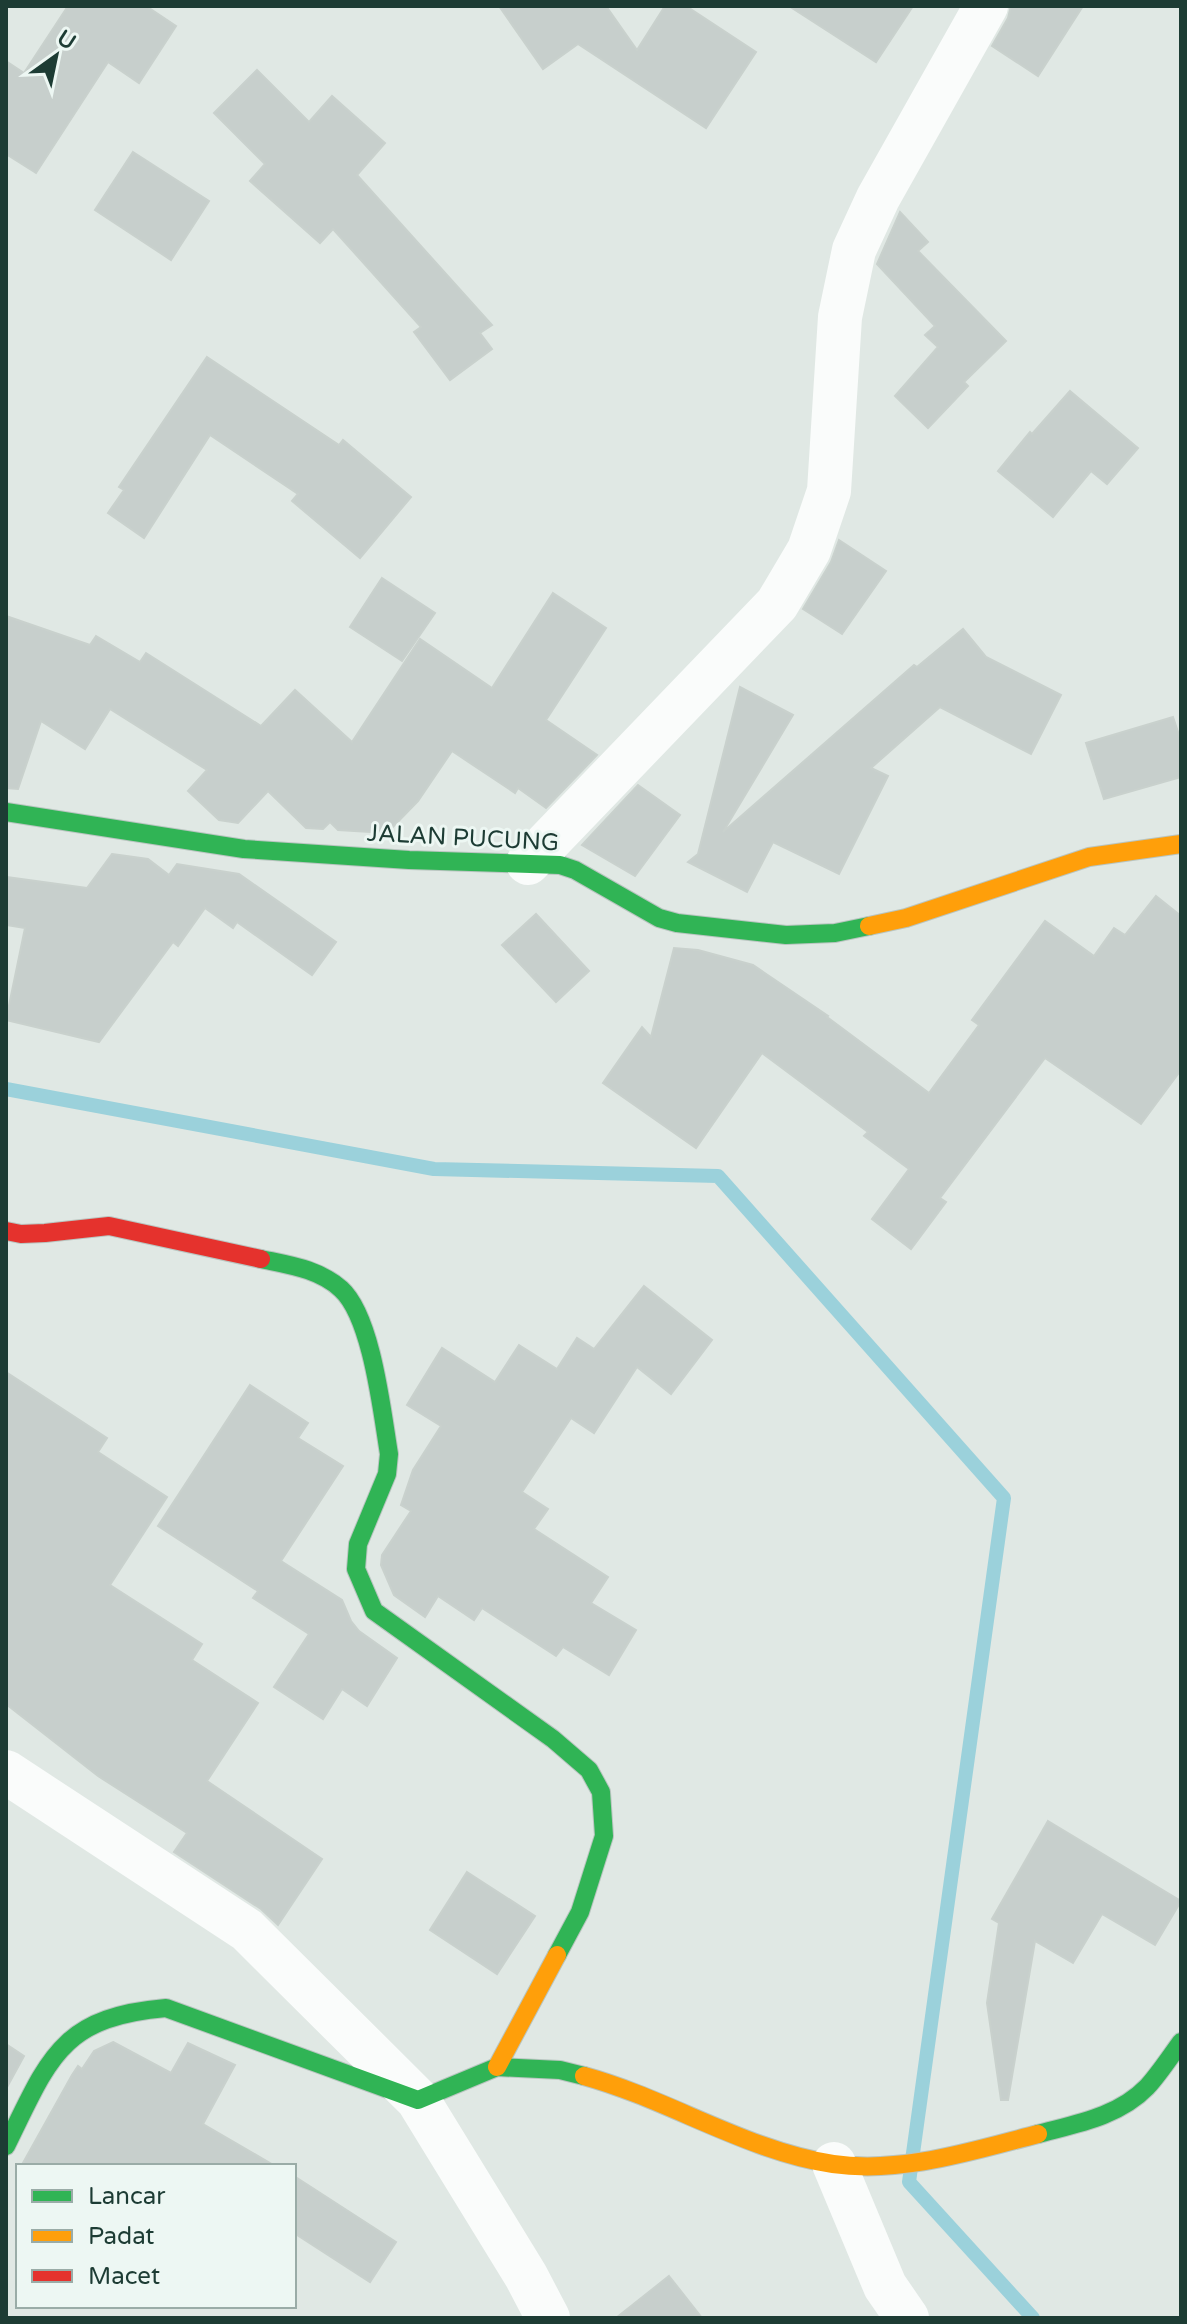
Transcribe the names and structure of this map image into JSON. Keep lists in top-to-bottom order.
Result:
{
  "streets": {
    "street": ["JALAN PUCUNG"]
  },
  "legend": ["Lancar", "Padat", "Macet"],
  "north": "top right"
}
